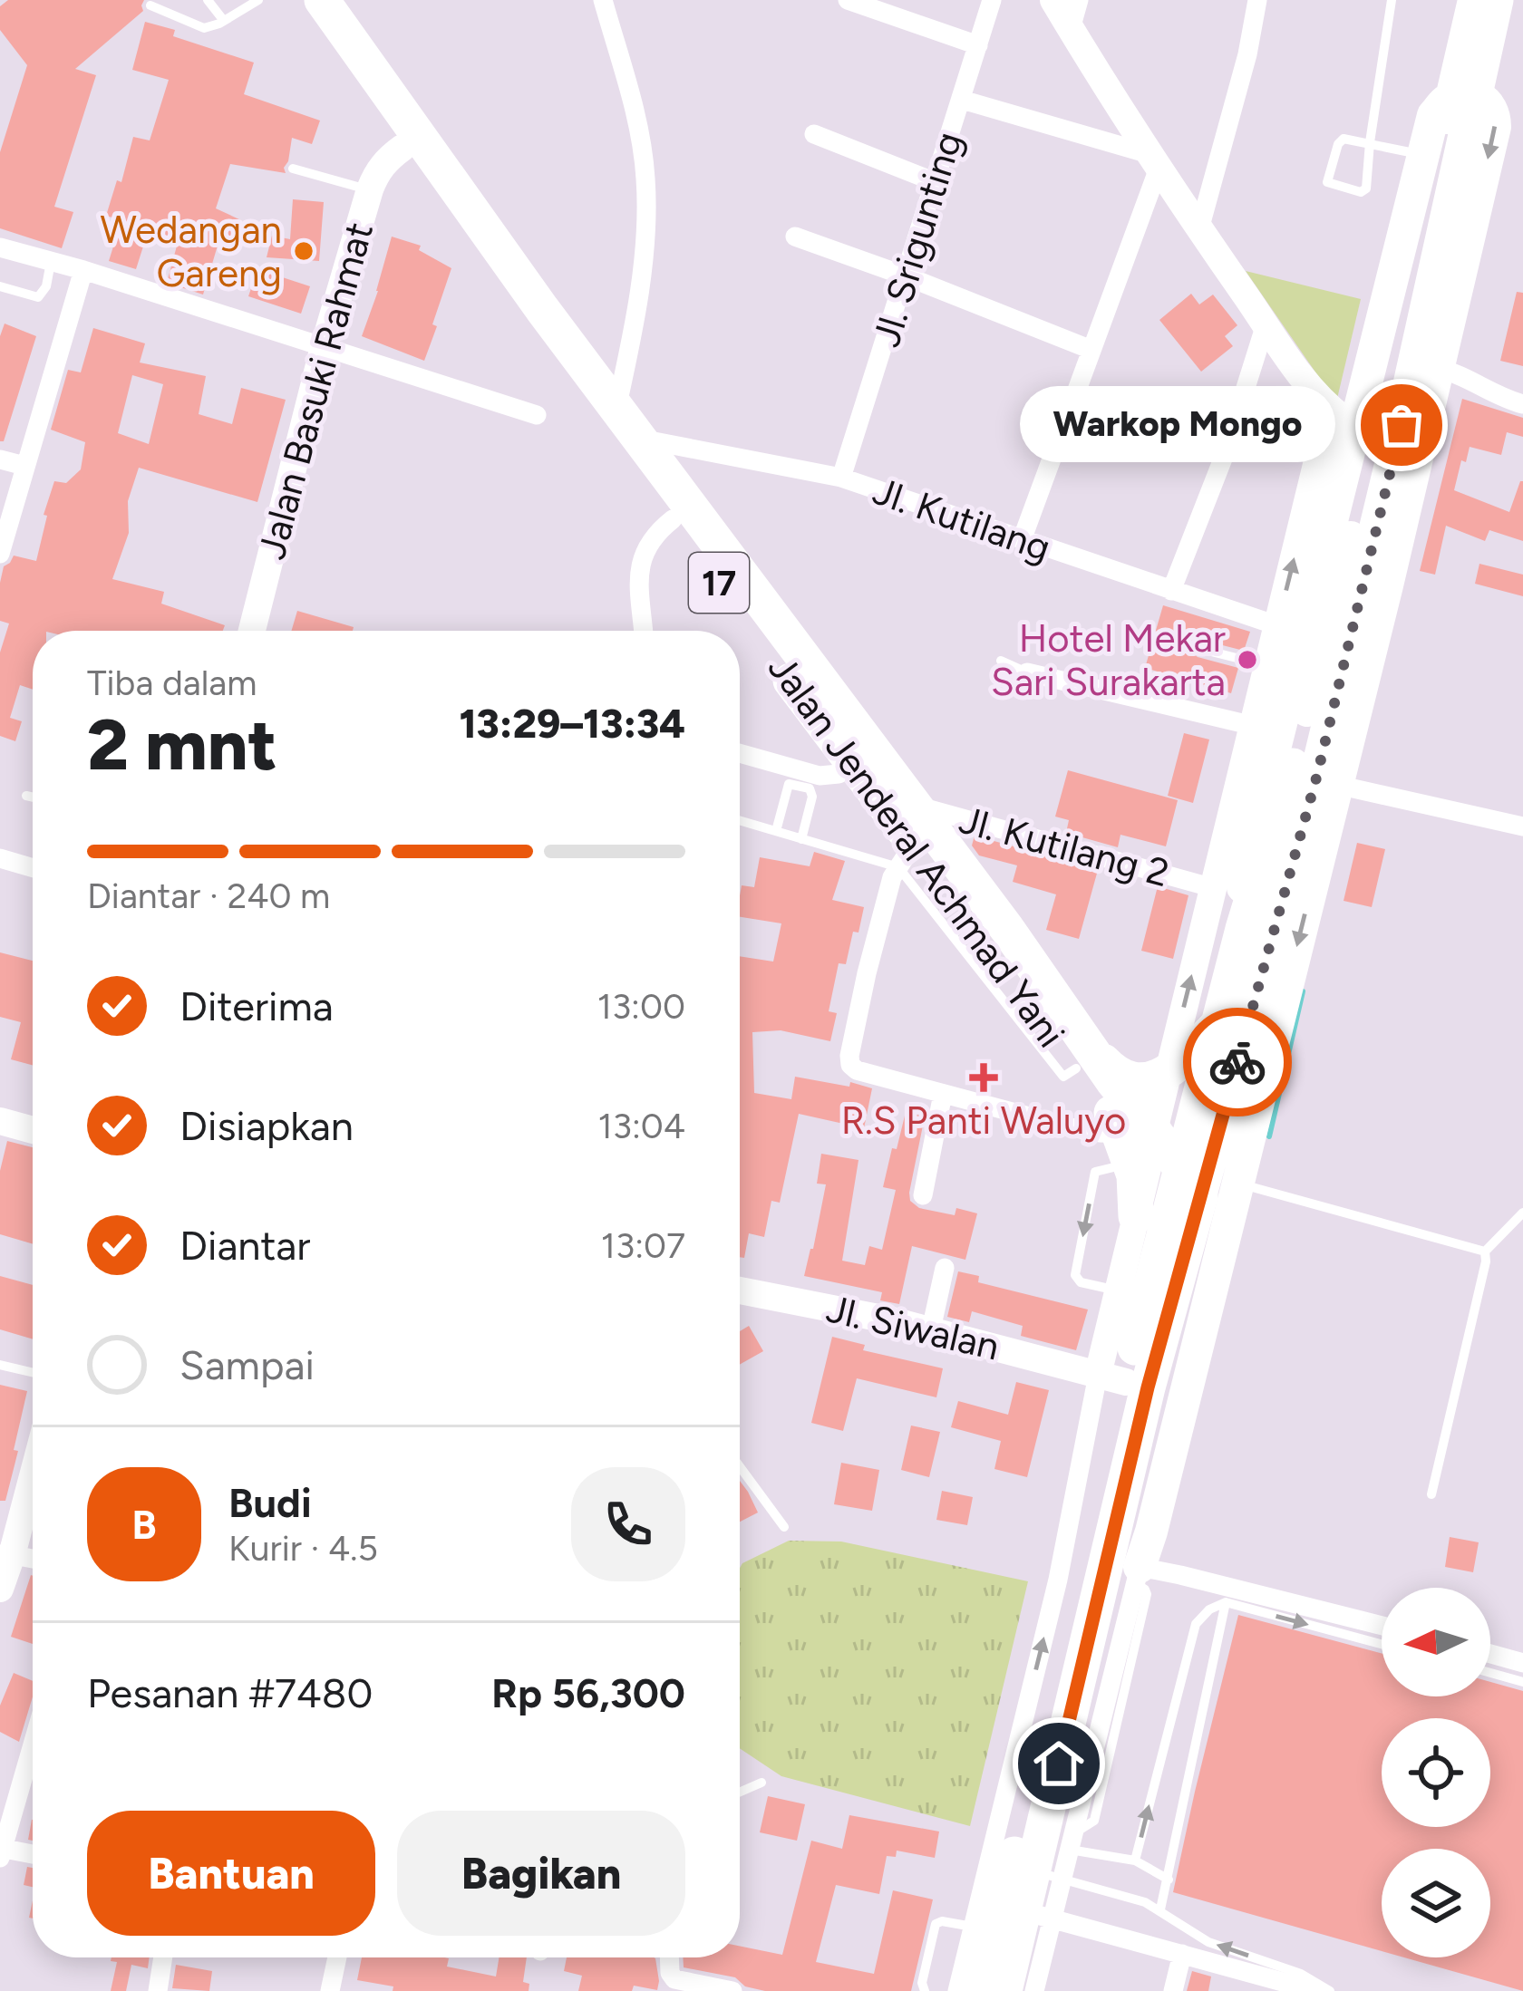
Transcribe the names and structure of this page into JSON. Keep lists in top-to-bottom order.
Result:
{
  "streets": {
    "highway": ["17", "Jalan Jenderal Achmad Yani"],
    "main road": ["Jalan Basuki Rahmat", "Jl. Siwalan"],
    "street": ["Jl. Srigunting", "Jl. Kutilang", "Jl. Kutilang 2"]
  },
  "crossings": [
    ["Jl. Srigunting", "Jl. Kutilang"],
    ["Jalan Basuki Rahmat", "Jalan Jenderal Achmad Yani"],
    ["Jl. Kutilang", "Jalan Jenderal Achmad Yani"],
    ["Jl. Kutilang 2", "Jalan Jenderal Achmad Yani"]
  ],
  "places": {
    "other": ["Wedangan Gareng", "Warkop Mongo", "Hotel Mekar Sari Surakarta"],
    "health": ["R.S Panti Waluyo"]
  },
  "north": "left",
  "page": {
    "bubble": "Warkop Mongo",
    "heading": ["2 mnt", "Tiba dalam", "13:29–13:34"],
    "panel": [
      "Budi",
      "Kurir · 4.5",
      "Pesanan #7480",
      "Rp 56,300"
    ],
    "bar": "Diantar · 240 m",
    "list": [
      ["Diterima", "13:00"],
      ["Disiapkan", "13:04"],
      ["Diantar", "13:07"],
      "Sampai"
    ],
    "round": "B",
    "buttons": ["Bantuan", "Bagikan"]
  }
}
